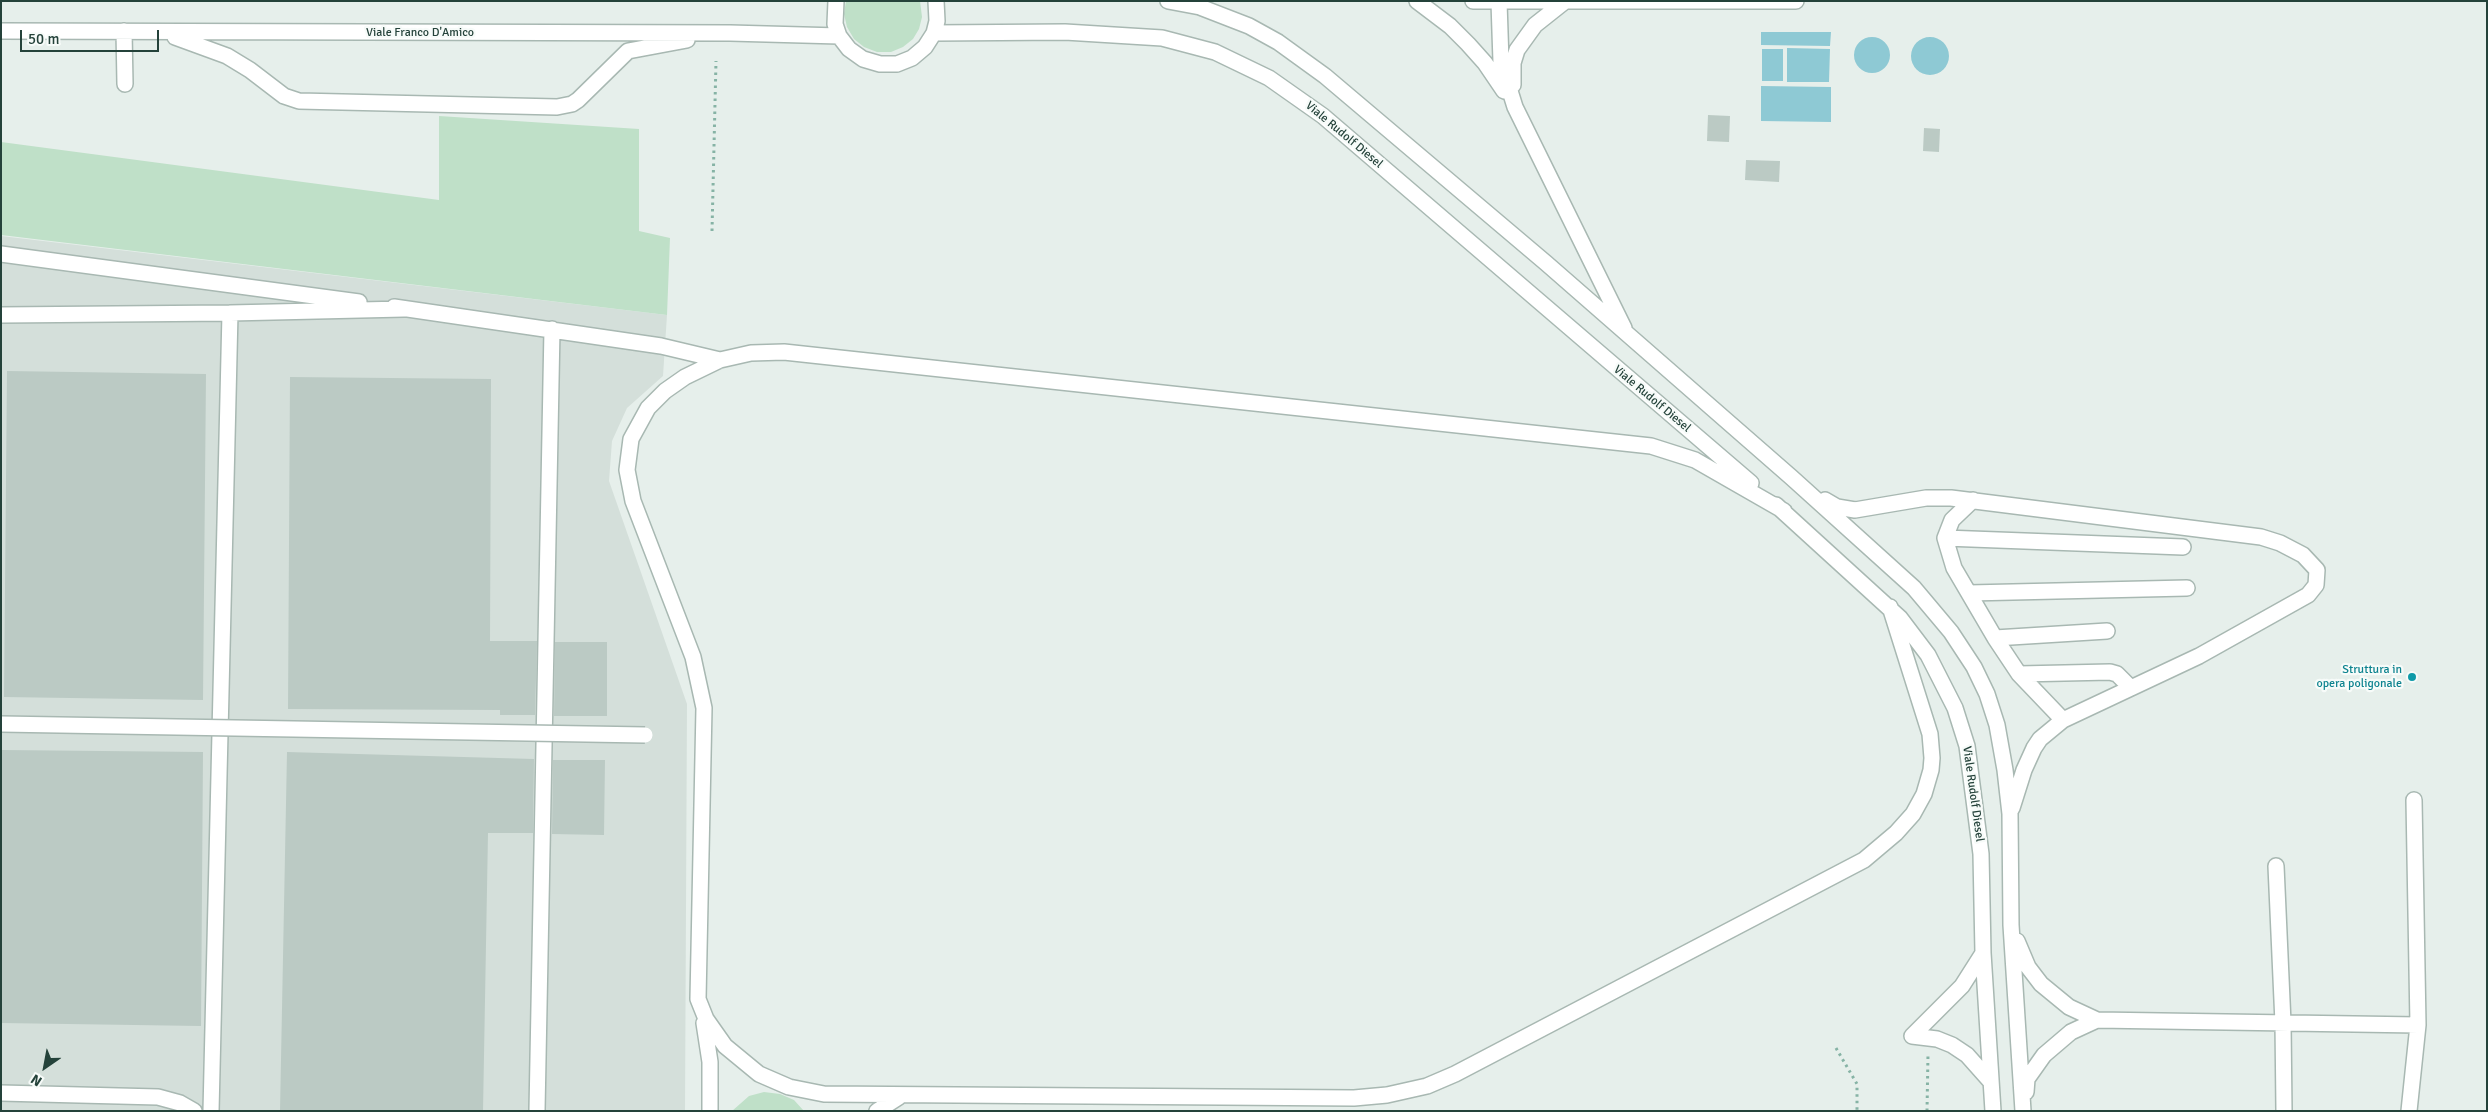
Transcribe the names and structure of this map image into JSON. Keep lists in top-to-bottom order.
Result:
{
  "streets": {
    "street": ["Viale Franco D'Amico", "Viale Rudolf Diesel"]
  },
  "places": ["Struttura in opera poligonale"],
  "scale_bar": "50 m",
  "north": "bottom left"
}
